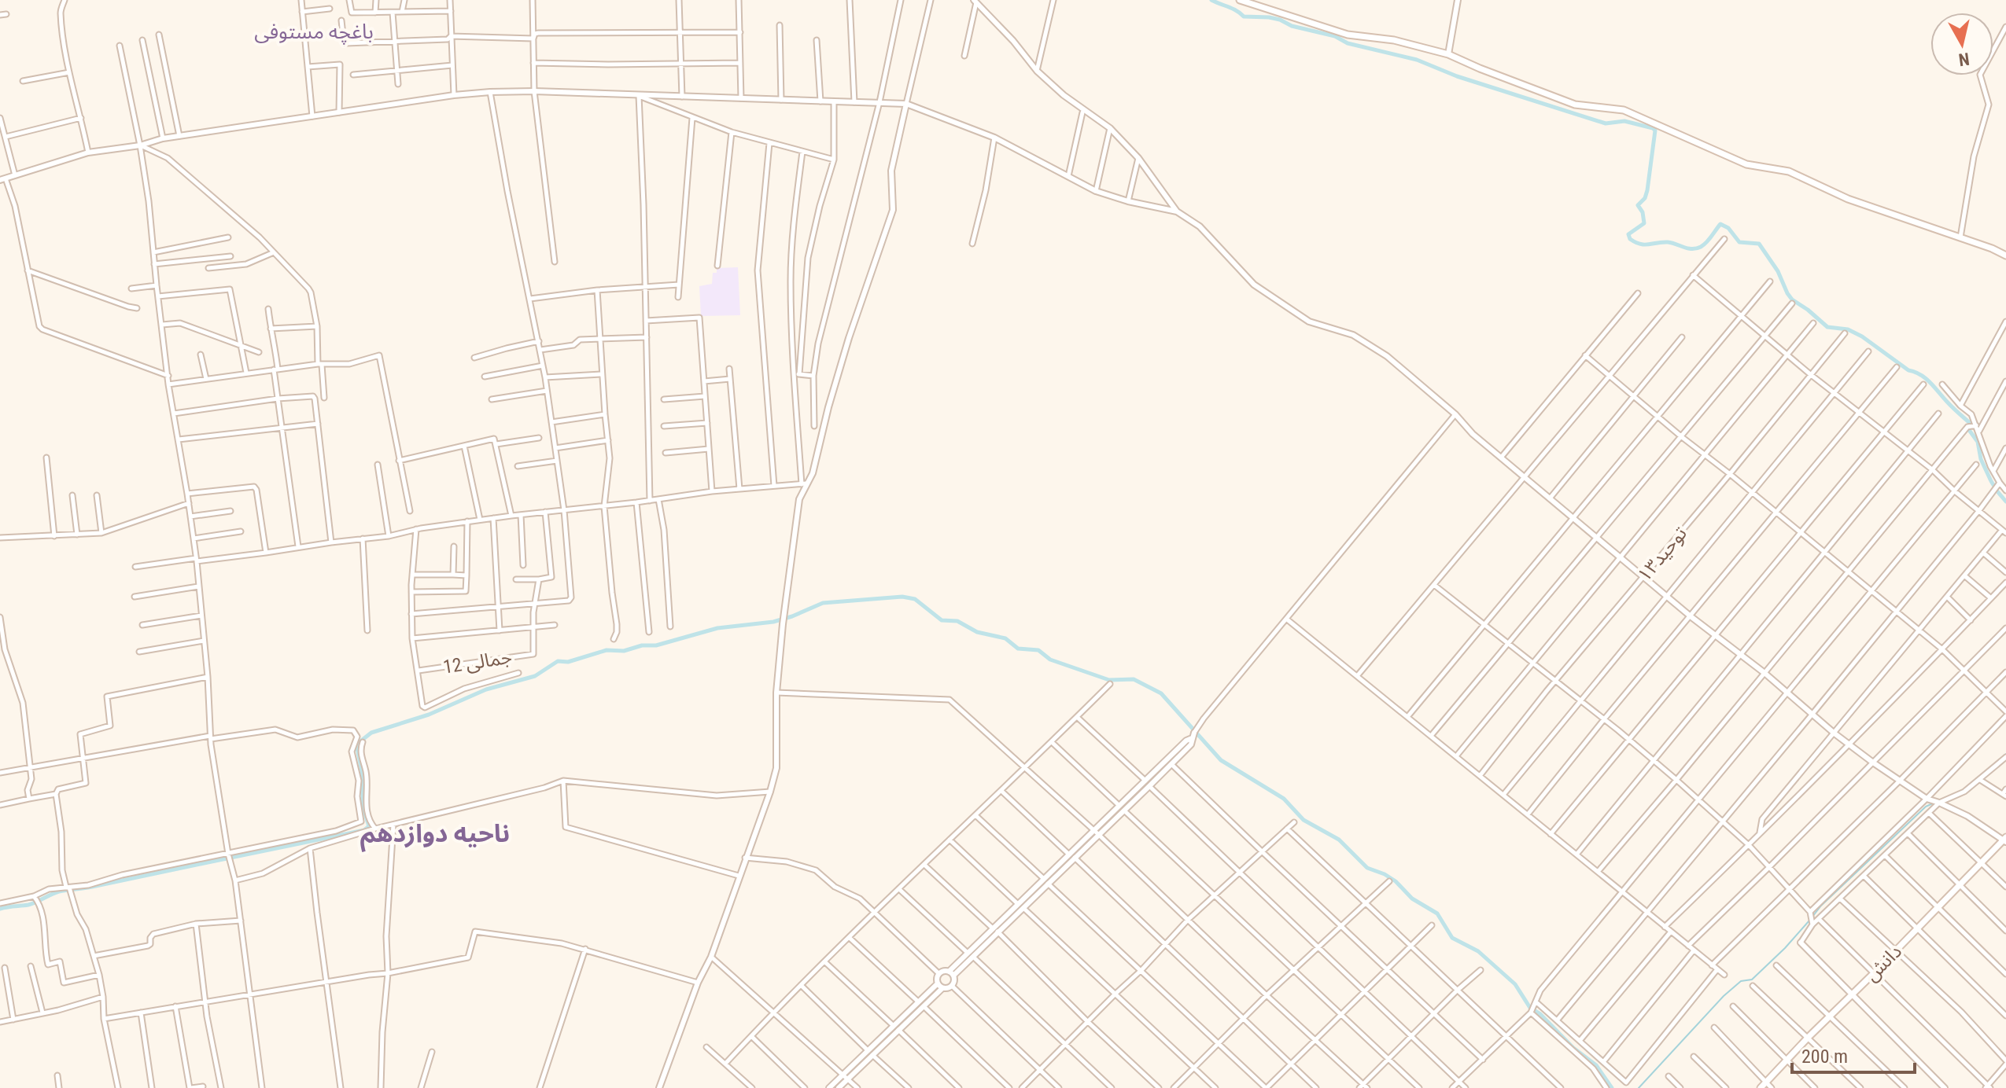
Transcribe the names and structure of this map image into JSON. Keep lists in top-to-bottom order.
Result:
{
  "streets": {
    "main road": ["دانش"],
    "street": ["توحید۱۳", "جمالی 12"]
  },
  "districts": ["باغچه مستوفی", "ناحیه دوازدهم"],
  "scale_bar": "200 m",
  "north": "bottom"
}
